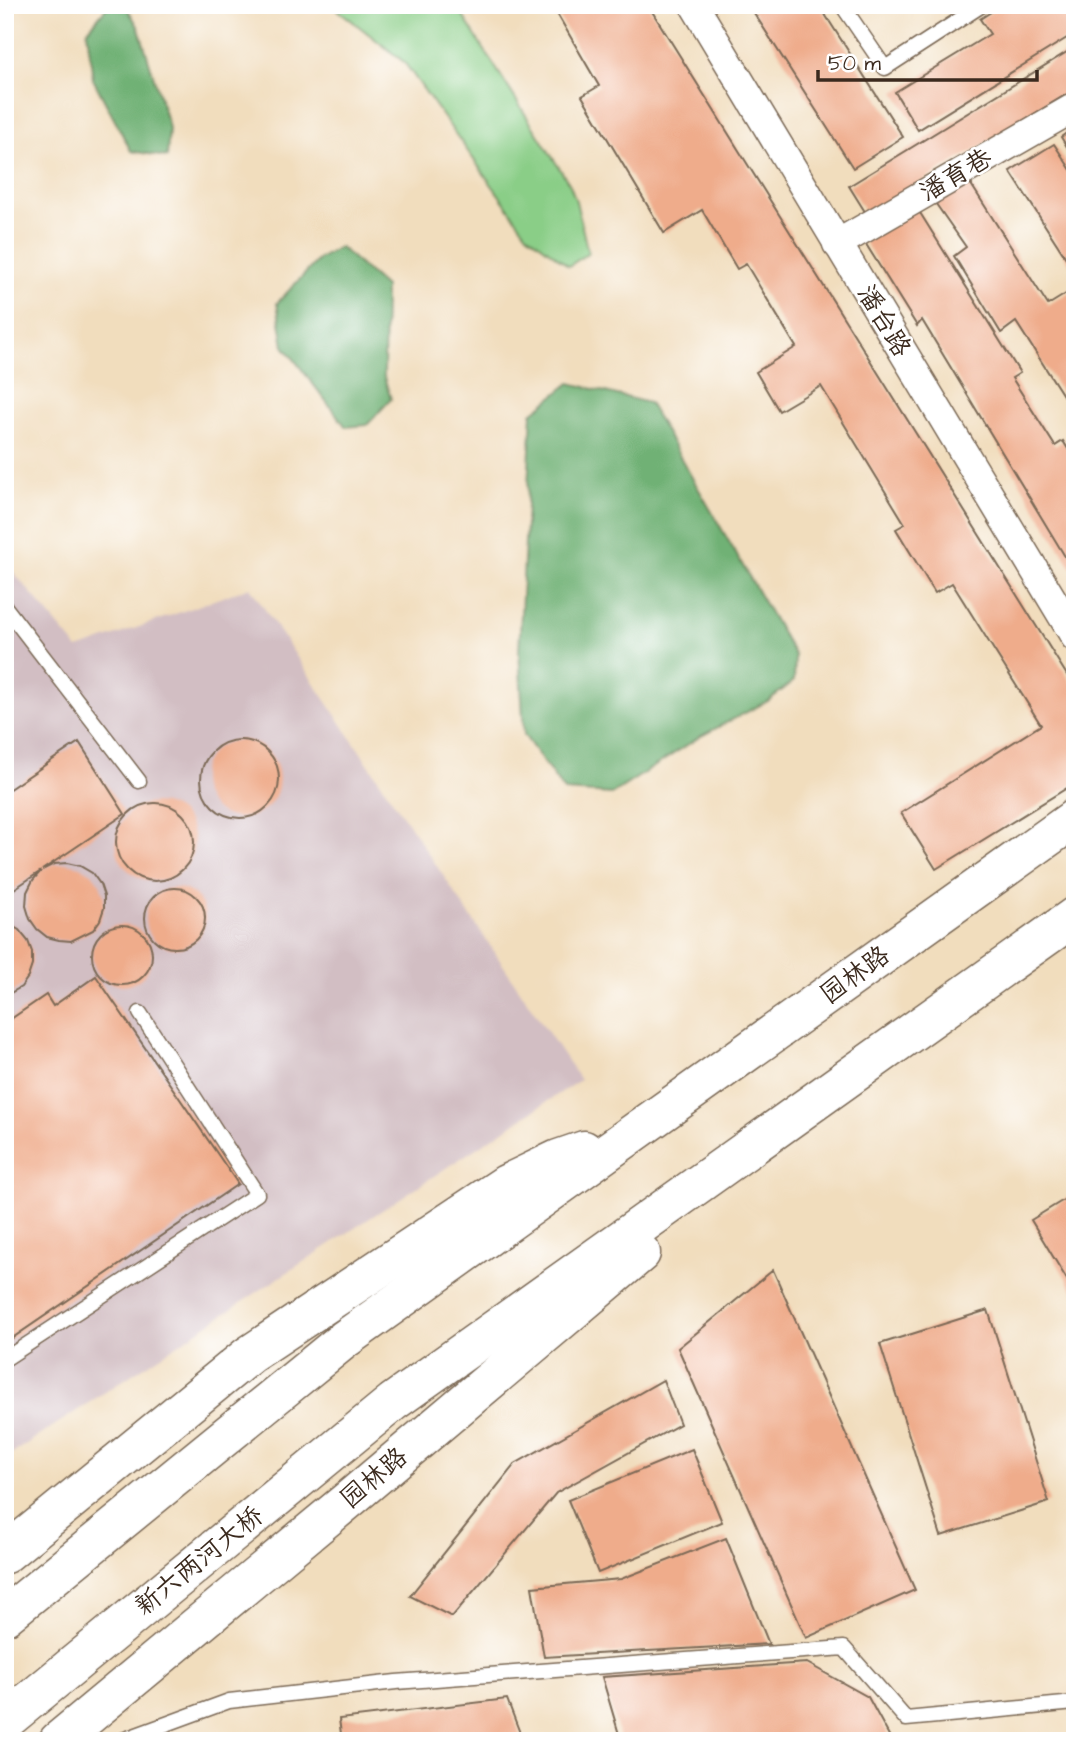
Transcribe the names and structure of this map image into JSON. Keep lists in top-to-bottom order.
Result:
{
  "streets": {
    "main road": ["园林路", "新六两河大桥"],
    "street": ["潘育巷", "潘台路"]
  },
  "crossings": [
    ["潘育巷", "潘台路"],
    ["园林路", "新六两河大桥"]
  ],
  "scale_bar": "50 m"
}
